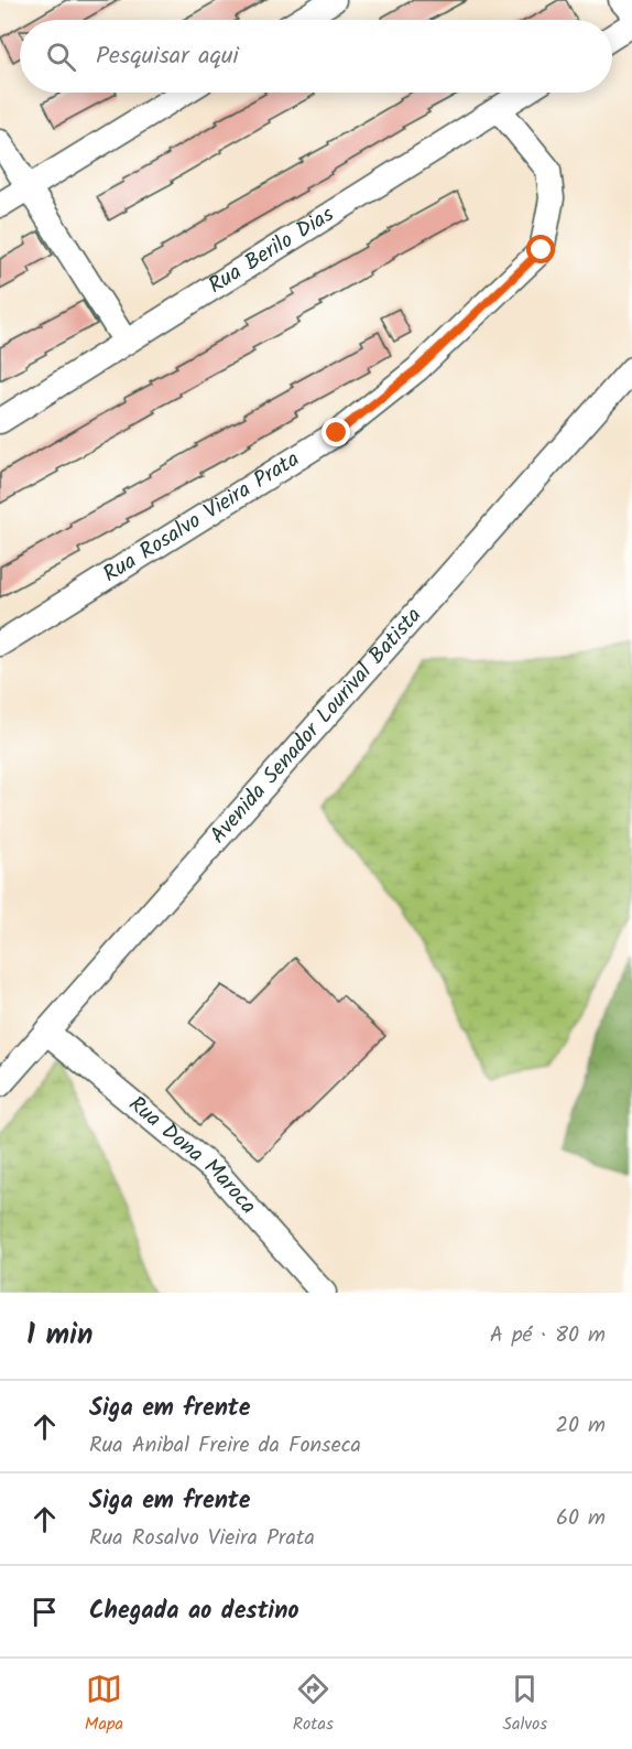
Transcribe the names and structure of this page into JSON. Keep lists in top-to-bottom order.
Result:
{
  "streets": {
    "street": [
      "Rua Berilo Dias",
      "Rua Rosalvo Vieira Prata",
      "Avenida Senador Lourival Batista",
      "Rua Dona Maroca"
    ]
  },
  "crossings": [
    ["Rua Berilo Dias", "Rua Rosalvo Vieira Prata"],
    ["Avenida Senador Lourival Batista", "Rua Dona Maroca"]
  ],
  "page": {
    "search": "Pesquisar aqui",
    "heading": ["1 min", "A pé · 80 m"],
    "list": [
      ["Siga em frente", "Rua Anibal Freire da Fonseca", "20 m"],
      ["Siga em frente", "Rua Rosalvo Vieira Prata", "60 m"],
      "Chegada ao destino"
    ],
    "nav": ["Mapa", "Rotas", "Salvos"]
  }
}
